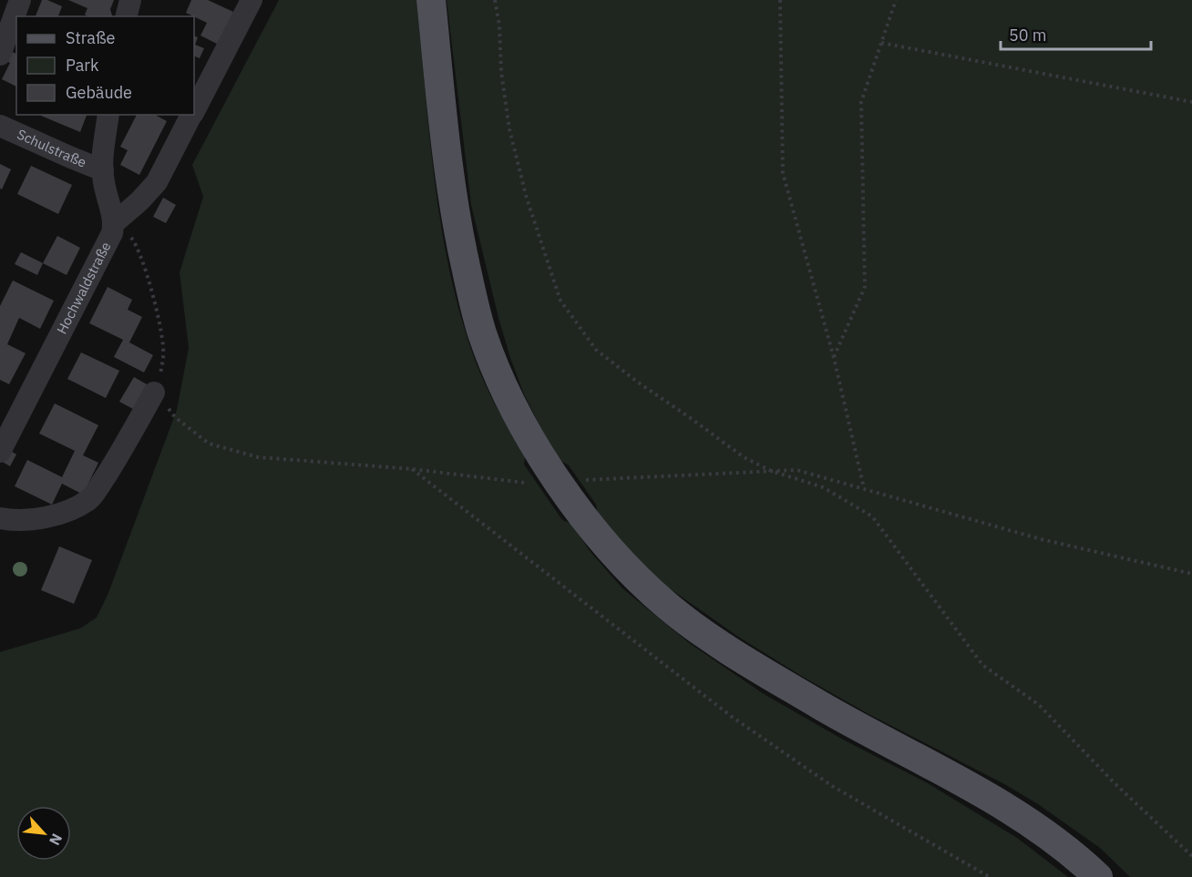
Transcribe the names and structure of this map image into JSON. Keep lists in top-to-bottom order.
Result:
{
  "streets": {
    "street": ["Schulstraße", "Hochwaldstraße"]
  },
  "legend": ["Straße", "Park", "Gebäude"],
  "scale_bar": "50 m",
  "north": "bottom right"
}
